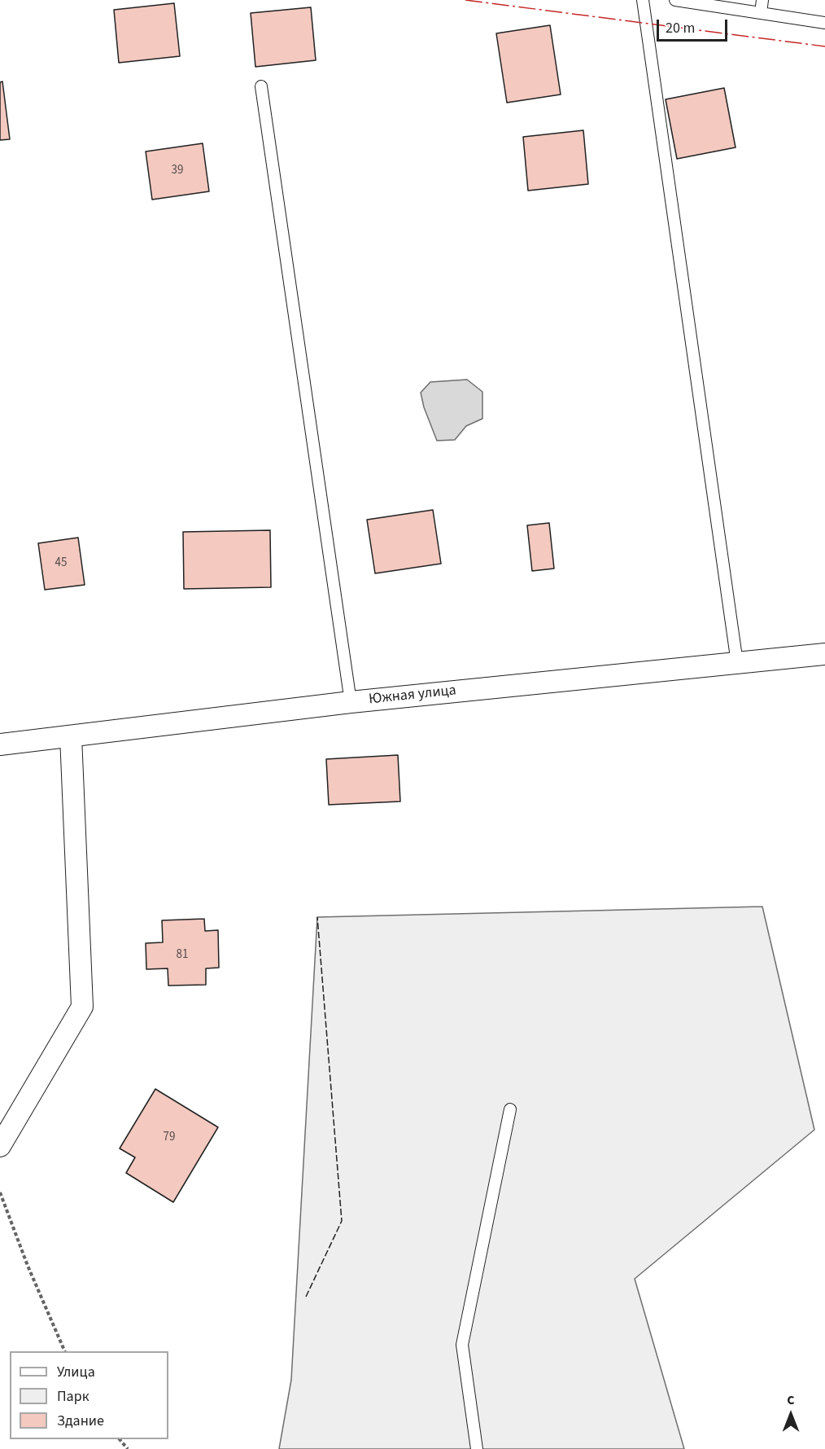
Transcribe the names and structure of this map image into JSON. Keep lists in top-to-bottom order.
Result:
{
  "streets": {
    "street": ["Южная улица"]
  },
  "house_numbers": [
    "39",
    "45",
    "81",
    "79"
  ],
  "legend": ["Улица", "Парк", "Здание"],
  "scale_bar": "20 m",
  "north": "top"
}
